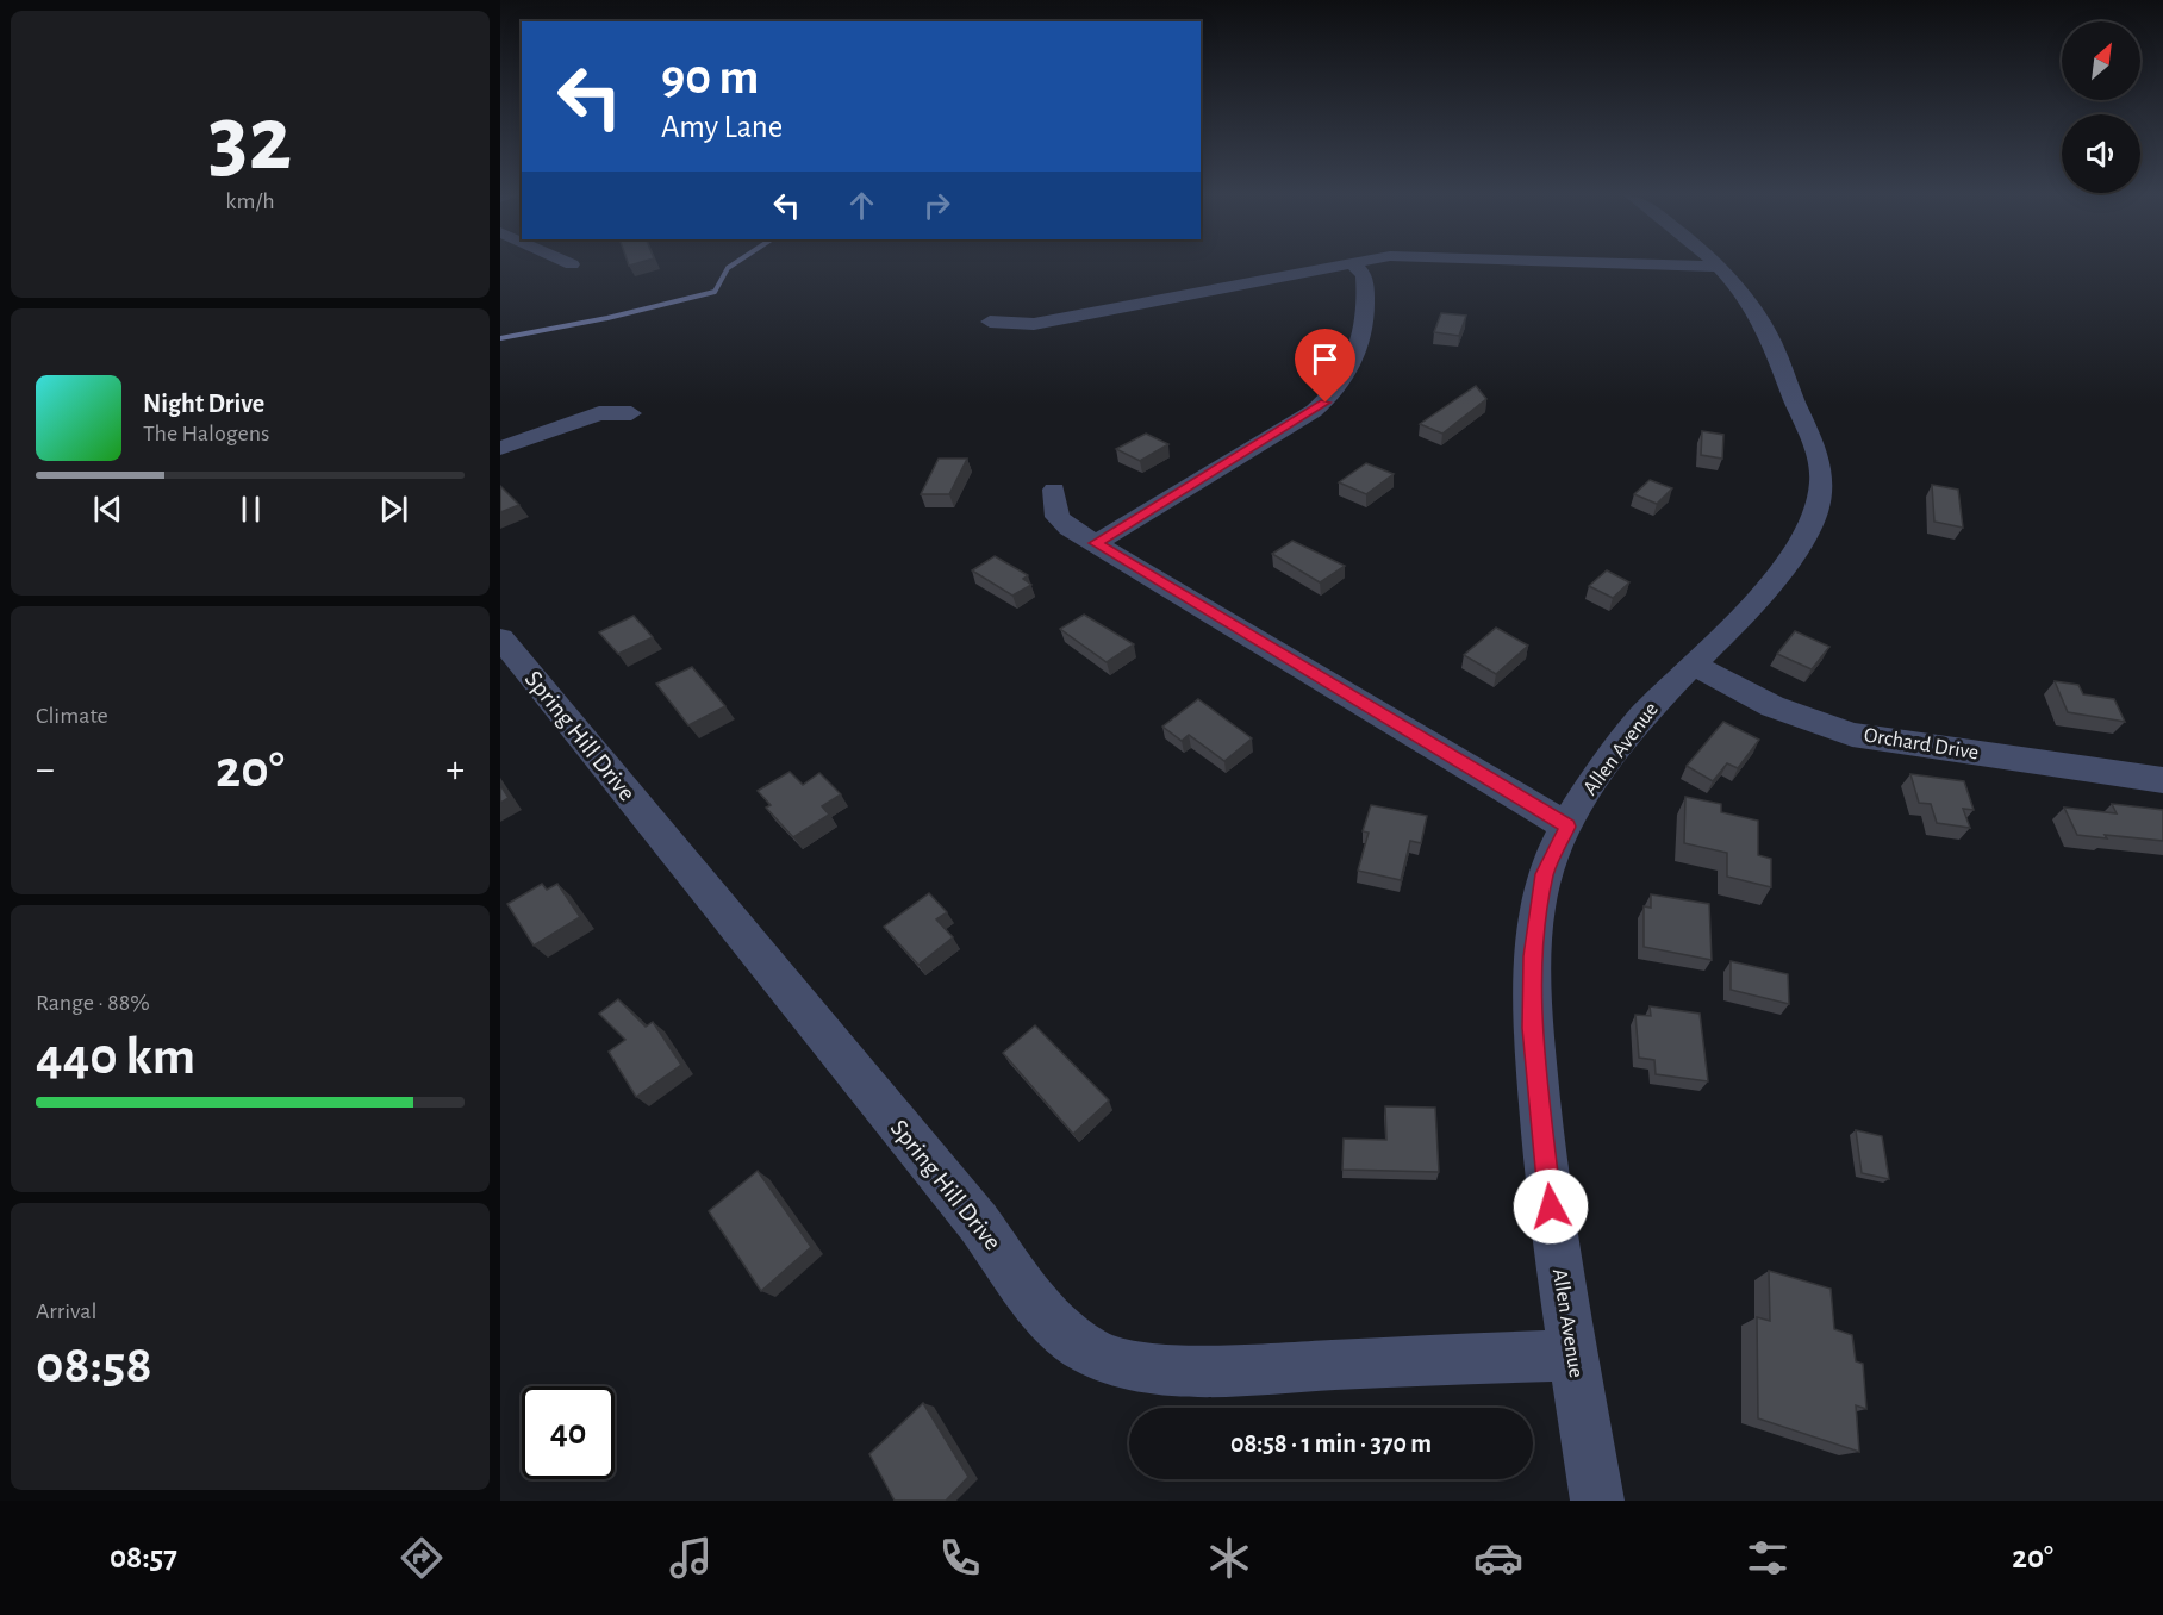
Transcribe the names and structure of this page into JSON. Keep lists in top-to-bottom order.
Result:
{
  "streets": {
    "street": ["Spring Hill Drive", "Orchard Drive", "Allen Avenue"]
  },
  "crossings": [
    ["Spring Hill Drive", "Allen Avenue"],
    ["Orchard Drive", "Allen Avenue"]
  ],
  "north": "top right",
  "page": {
    "tile": [
      ["32", "km/h"],
      "Climate",
      ["Range · 88%", "440 km"],
      ["Arrival", "08:58"]
    ],
    "turn": ["90 m", "Amy Lane"],
    "song": ["Night Drive", "The Halogens"],
    "heat": ["−", "20°", "+"],
    "limit": "40",
    "trip": "08:58 · 1 min · 370 m",
    "tabs": ["08:57", "20°"]
  }
}
